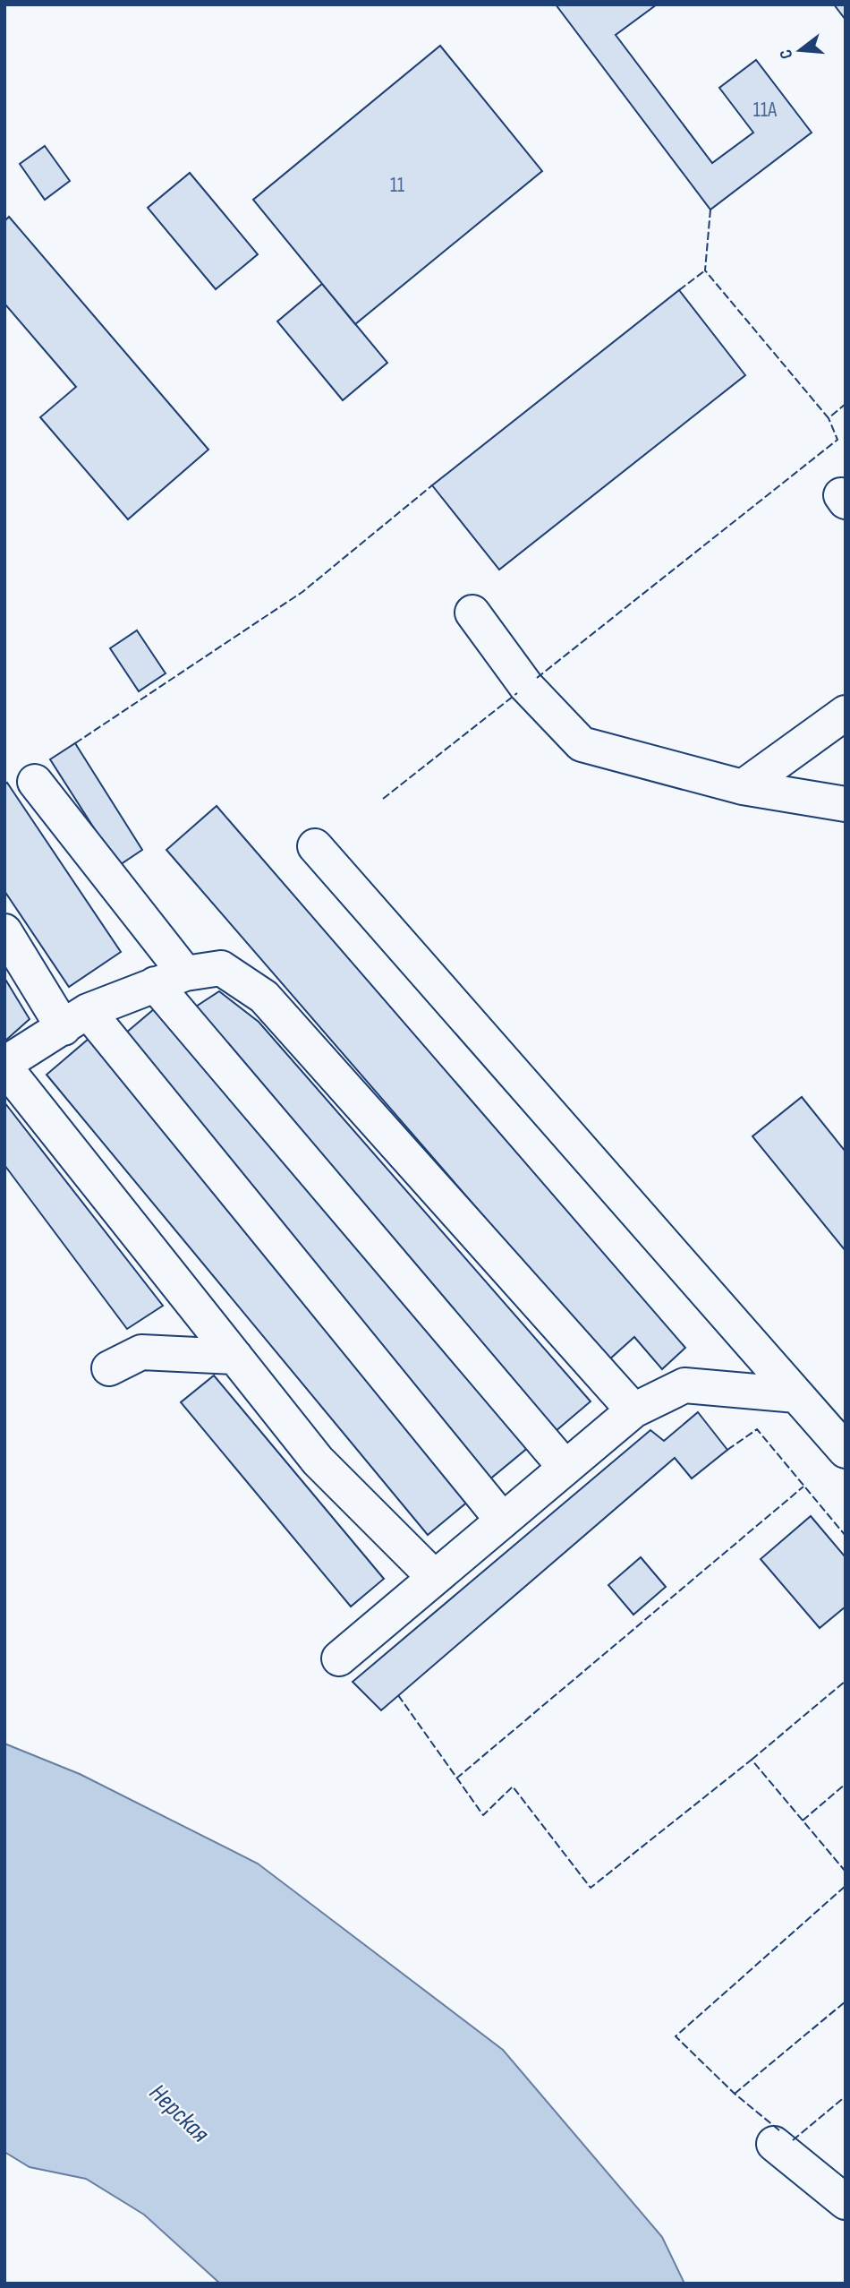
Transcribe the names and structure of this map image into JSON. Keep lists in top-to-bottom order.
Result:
{
  "water": ["Нерская"],
  "house_numbers": ["11А", "11"],
  "north": "left"
}
